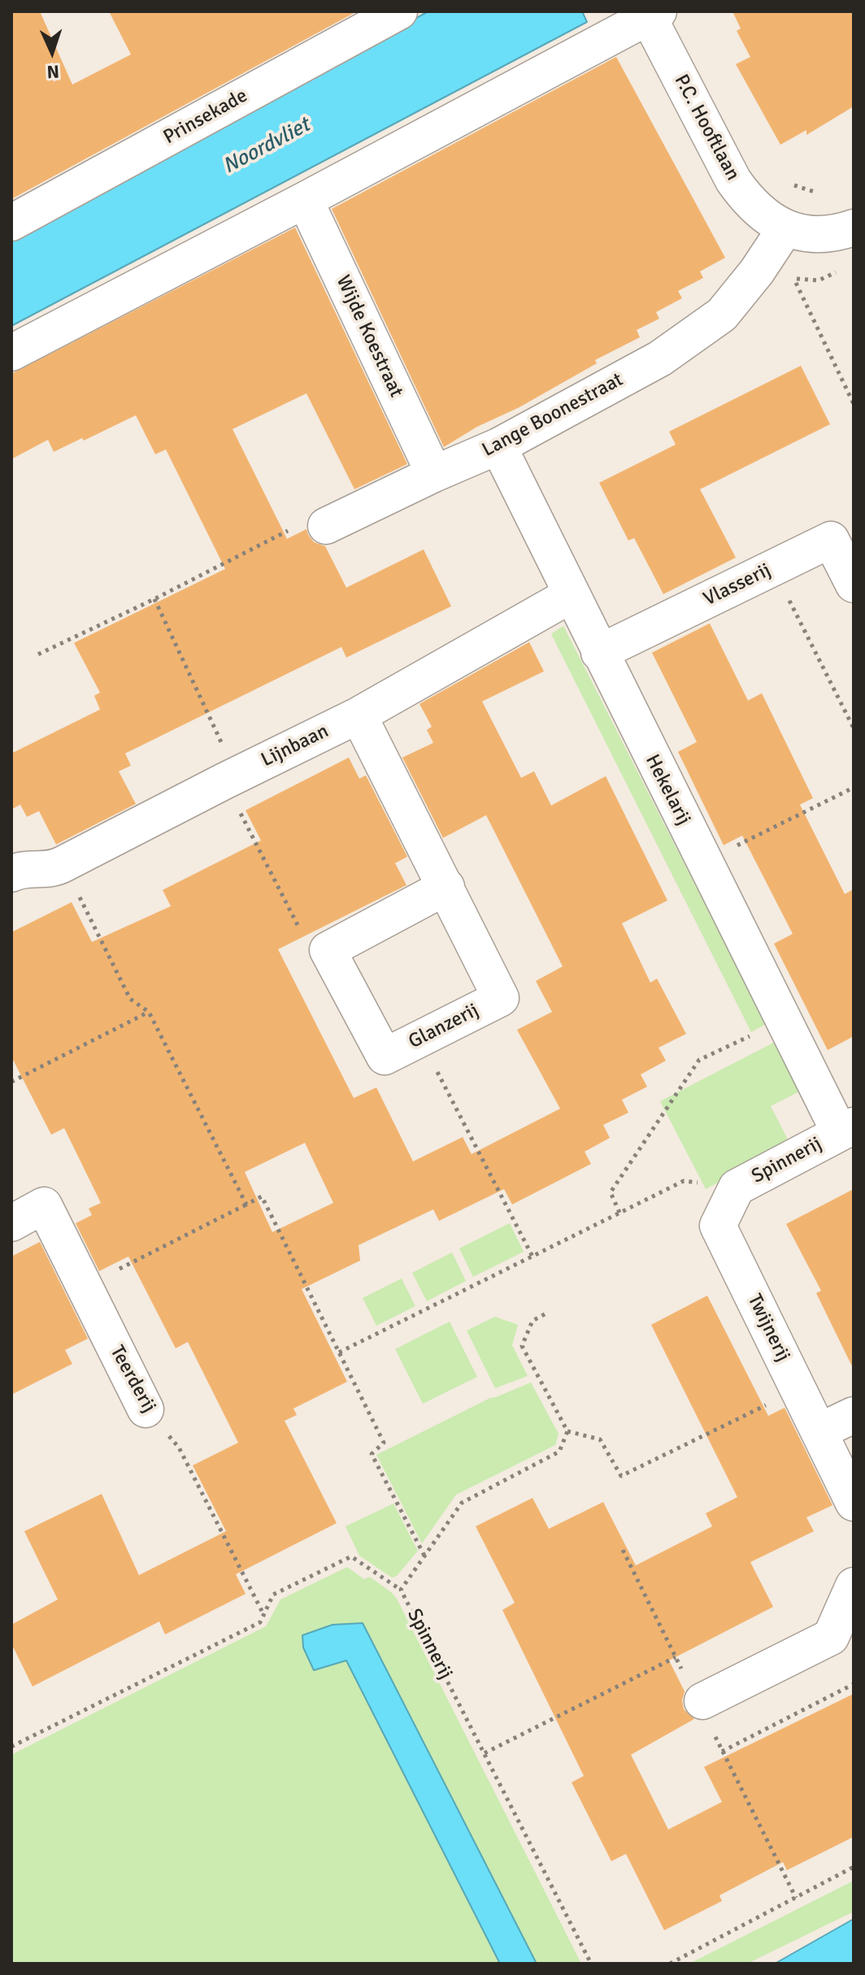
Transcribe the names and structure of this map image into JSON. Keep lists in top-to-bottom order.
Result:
{
  "streets": {
    "street": [
      "Prinsekade",
      "P.C. Hooftlaan",
      "Wijde Koestraat",
      "Lange Boonestraat",
      "Vlasserij",
      "Lijnbaan",
      "Hekelarij",
      "Glanzerij",
      "Spinnerij",
      "Twijnerij",
      "Teerderij"
    ]
  },
  "crossings": [
    ["P.C. Hooftlaan", "Lange Boonestraat"],
    ["Wijde Koestraat", "Lange Boonestraat"],
    ["Lange Boonestraat", "Hekelarij"],
    ["Vlasserij", "Hekelarij"],
    ["Lijnbaan", "Hekelarij"],
    ["Lijnbaan", "Glanzerij"],
    ["Hekelarij", "Spinnerij"],
    ["Spinnerij", "Twijnerij"]
  ],
  "water": ["Noordvliet"],
  "north": "bottom"
}
